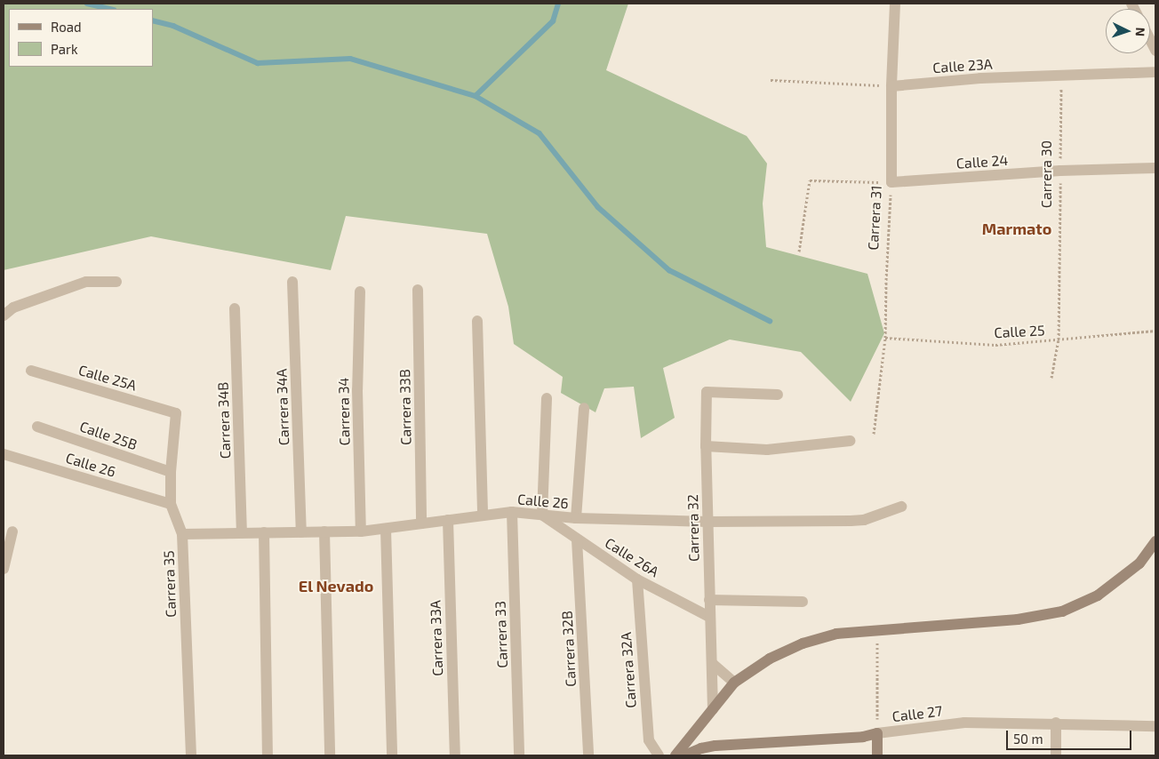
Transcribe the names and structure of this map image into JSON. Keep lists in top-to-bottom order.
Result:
{
  "streets": {
    "main road": ["Calle 27"],
    "street": [
      "Calle 23A",
      "Calle 24",
      "Carrera 31",
      "Calle 25A",
      "Carrera 34A",
      "Carrera 33B",
      "Carrera 34",
      "Carrera 34B",
      "Calle 25B",
      "Calle 26",
      "Carrera 32",
      "Calle 26A",
      "Carrera 35",
      "Carrera 33",
      "Carrera 33A",
      "Carrera 32B",
      "Carrera 32A"
    ],
    "path": ["Carrera 30", "Calle 25"]
  },
  "crossings": [
    ["Calle 23A", "Carrera 30"],
    ["Calle 23A", "Carrera 31"],
    ["Calle 24", "Carrera 30"],
    ["Calle 24", "Carrera 31"],
    ["Carrera 30", "Calle 25"],
    ["Carrera 31", "Calle 25"],
    ["Calle 25A", "Carrera 35"],
    ["Carrera 34A", "Calle 26"],
    ["Carrera 33B", "Calle 26"],
    ["Carrera 34", "Calle 26"],
    ["Carrera 34B", "Calle 26"],
    ["Calle 25B", "Carrera 35"],
    ["Calle 26", "Carrera 32"],
    ["Calle 26", "Calle 26A"],
    ["Calle 26", "Carrera 35"],
    ["Calle 26", "Carrera 33"],
    ["Calle 26", "Carrera 33A"],
    ["Carrera 32", "Calle 26A"],
    ["Calle 26A", "Carrera 32B"],
    ["Calle 26A", "Carrera 32A"]
  ],
  "districts": ["Marmato", "El Nevado"],
  "legend": ["Road", "Park"],
  "scale_bar": "50 m",
  "north": "right"
}
